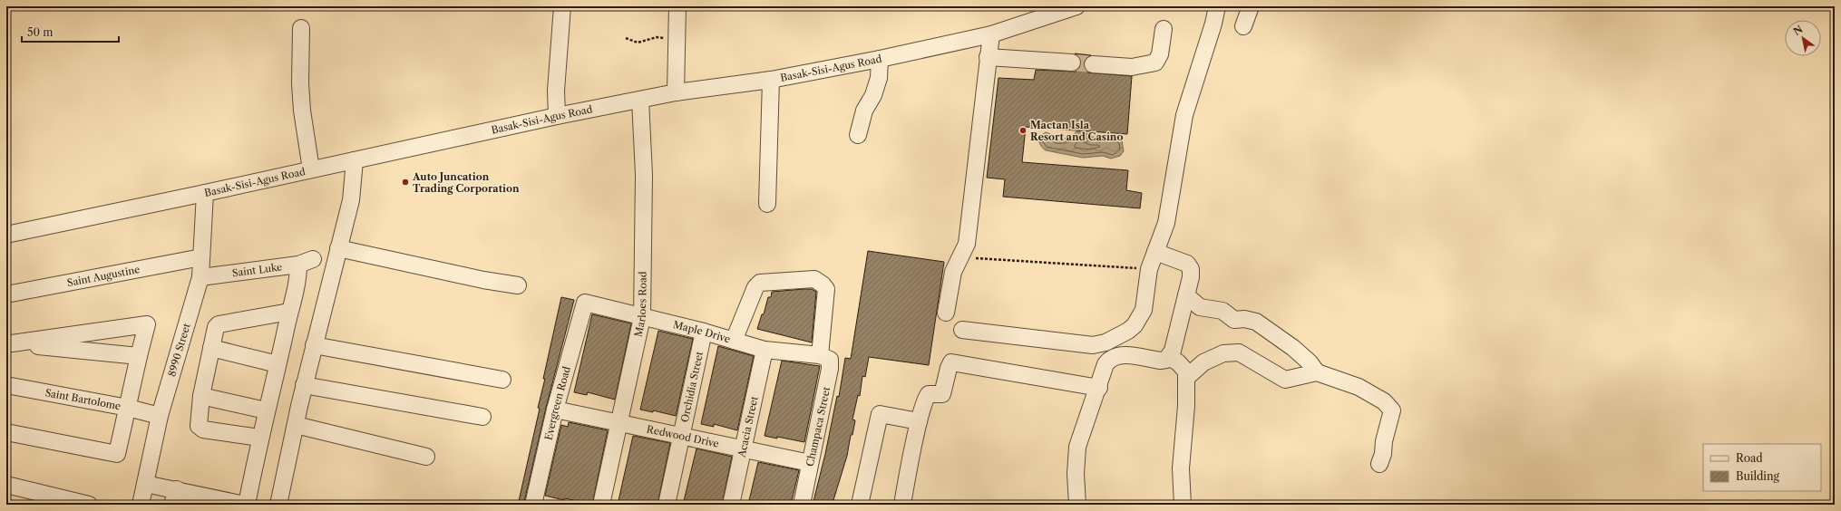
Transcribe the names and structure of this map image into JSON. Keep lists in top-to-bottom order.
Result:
{
  "streets": {
    "street": [
      "Basak-Sisi-Agus Road",
      "Saint Luke",
      "Saint Augustine",
      "Marloes Road",
      "Maple Drive",
      "8990 Street",
      "Orchidia Street",
      "Saint Bartolome",
      "Evergreen Road",
      "Acacia Street",
      "Champaca Street",
      "Redwood Drive"
    ]
  },
  "crossings": [
    ["Basak-Sisi-Agus Road", "Marloes Road"],
    ["Basak-Sisi-Agus Road", "8990 Street"],
    ["Saint Luke", "8990 Street"],
    ["Saint Augustine", "8990 Street"],
    ["Marloes Road", "Maple Drive"],
    ["Marloes Road", "Redwood Drive"],
    ["Maple Drive", "Orchidia Street"],
    ["Maple Drive", "Evergreen Road"],
    ["Maple Drive", "Acacia Street"],
    ["Maple Drive", "Champaca Street"],
    ["8990 Street", "Saint Bartolome"],
    ["Orchidia Street", "Redwood Drive"],
    ["Evergreen Road", "Redwood Drive"],
    ["Acacia Street", "Redwood Drive"],
    ["Champaca Street", "Redwood Drive"]
  ],
  "places": ["Mactan Isla Resort and Casino", "Auto Juncation Trading Corporation"],
  "legend": ["Road", "Building"],
  "scale_bar": "50 m",
  "north": "top left"
}
